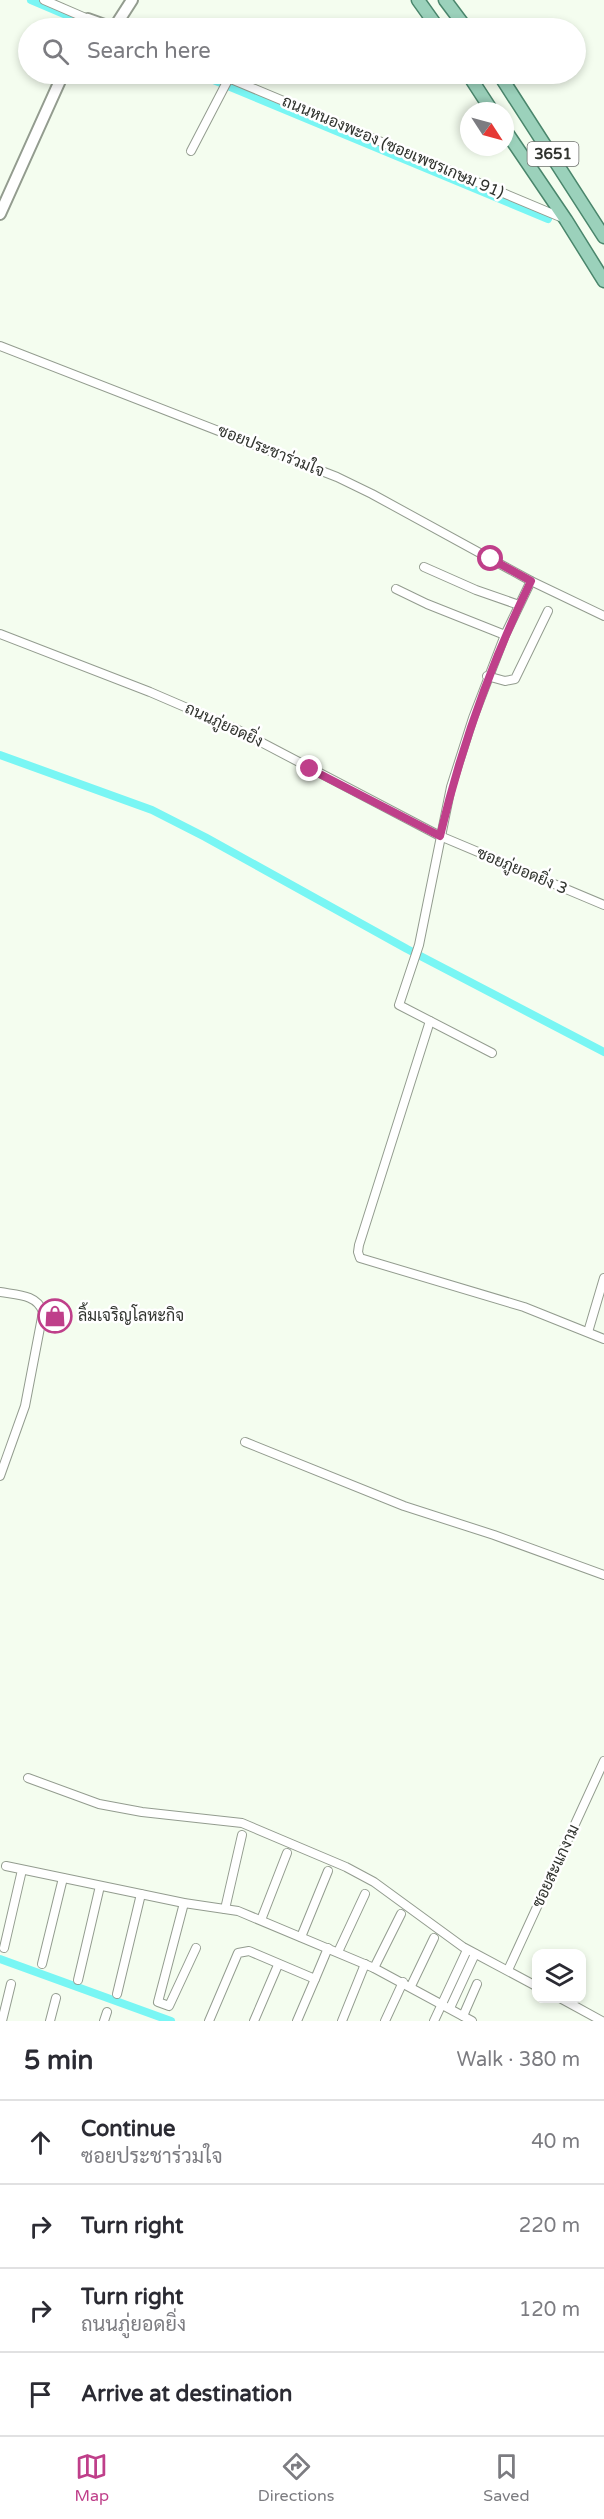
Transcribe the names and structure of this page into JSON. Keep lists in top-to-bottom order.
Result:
{
  "streets": {
    "main road": ["3651"],
    "street": [
      "ถนนหนองพะอง (ซอยเพชรเกษม 91)",
      "ซอยประชาร่วมใจ",
      "ถนนภู่ยอดยิ่ง",
      "ซอยภู่ยอดยิ่ง 3",
      "ซอยสะแกงาม"
    ]
  },
  "crossings": [
    ["ถนนหนองพะอง (ซอยเพชรเกษม 91)", "3651"],
    ["ถนนภู่ยอดยิ่ง", "ซอยภู่ยอดยิ่ง 3"]
  ],
  "places": {
    "shop": ["ลิ้มเจริญโลหะกิจ"]
  },
  "north": "bottom right",
  "page": {
    "search": "Search here",
    "heading": ["5 min", "Walk · 380 m"],
    "list": [
      ["Continue", "ซอยประชาร่วมใจ", "40 m"],
      ["Turn right", "220 m"],
      ["Turn right", "ถนนภู่ยอดยิ่ง", "120 m"],
      "Arrive at destination"
    ],
    "nav": ["Map", "Directions", "Saved"]
  }
}
